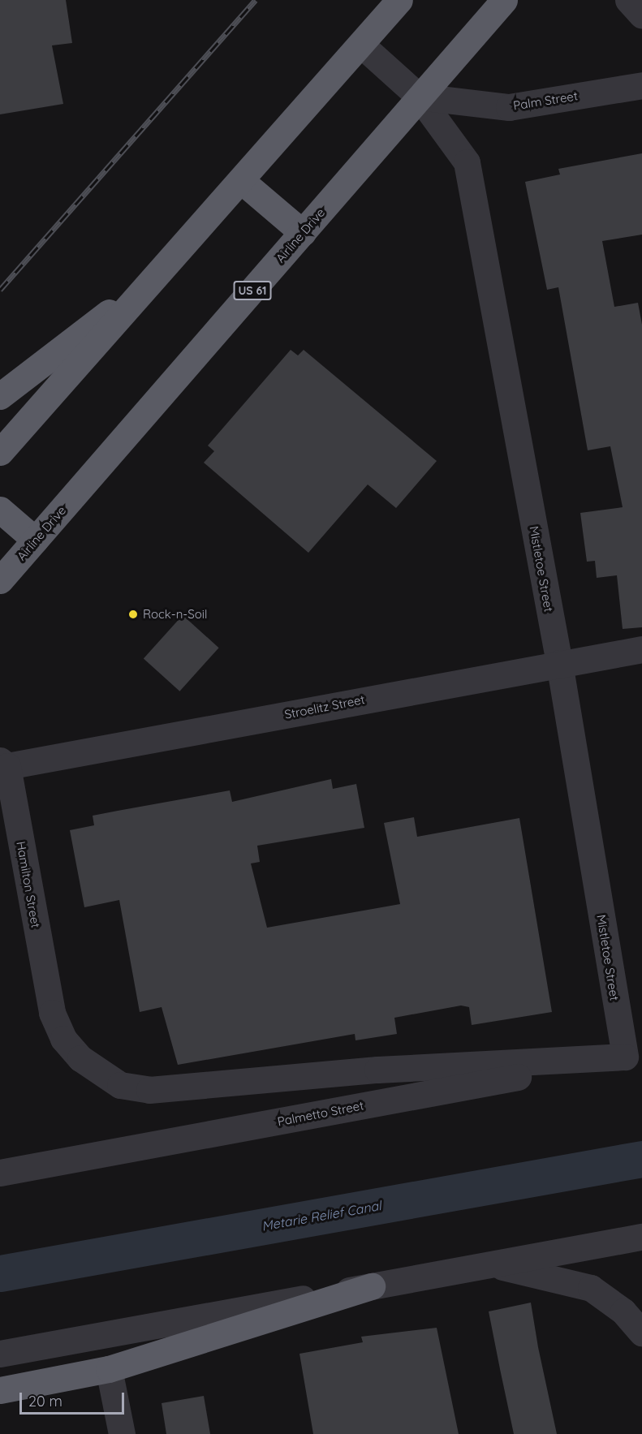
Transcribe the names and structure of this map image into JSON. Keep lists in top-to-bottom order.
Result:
{
  "streets": {
    "highway": ["Airline Drive", "US 61"],
    "street": [
      "Palm Street",
      "Mistletoe Street",
      "Stroelitz Street",
      "Hamilton Street",
      "Palmetto Street"
    ]
  },
  "crossings": [
    ["Palm Street", "Airline Drive"],
    ["Palm Street", "Mistletoe Street"],
    ["Airline Drive", "Mistletoe Street"],
    ["Mistletoe Street", "Stroelitz Street"],
    ["Mistletoe Street", "Hamilton Street"],
    ["Mistletoe Street", "Palmetto Street"],
    ["Stroelitz Street", "Hamilton Street"],
    ["Hamilton Street", "Palmetto Street"]
  ],
  "water": ["Metarie Relief Canal"],
  "places": ["Rock-n-Soil"],
  "scale_bar": "20 m"
}
